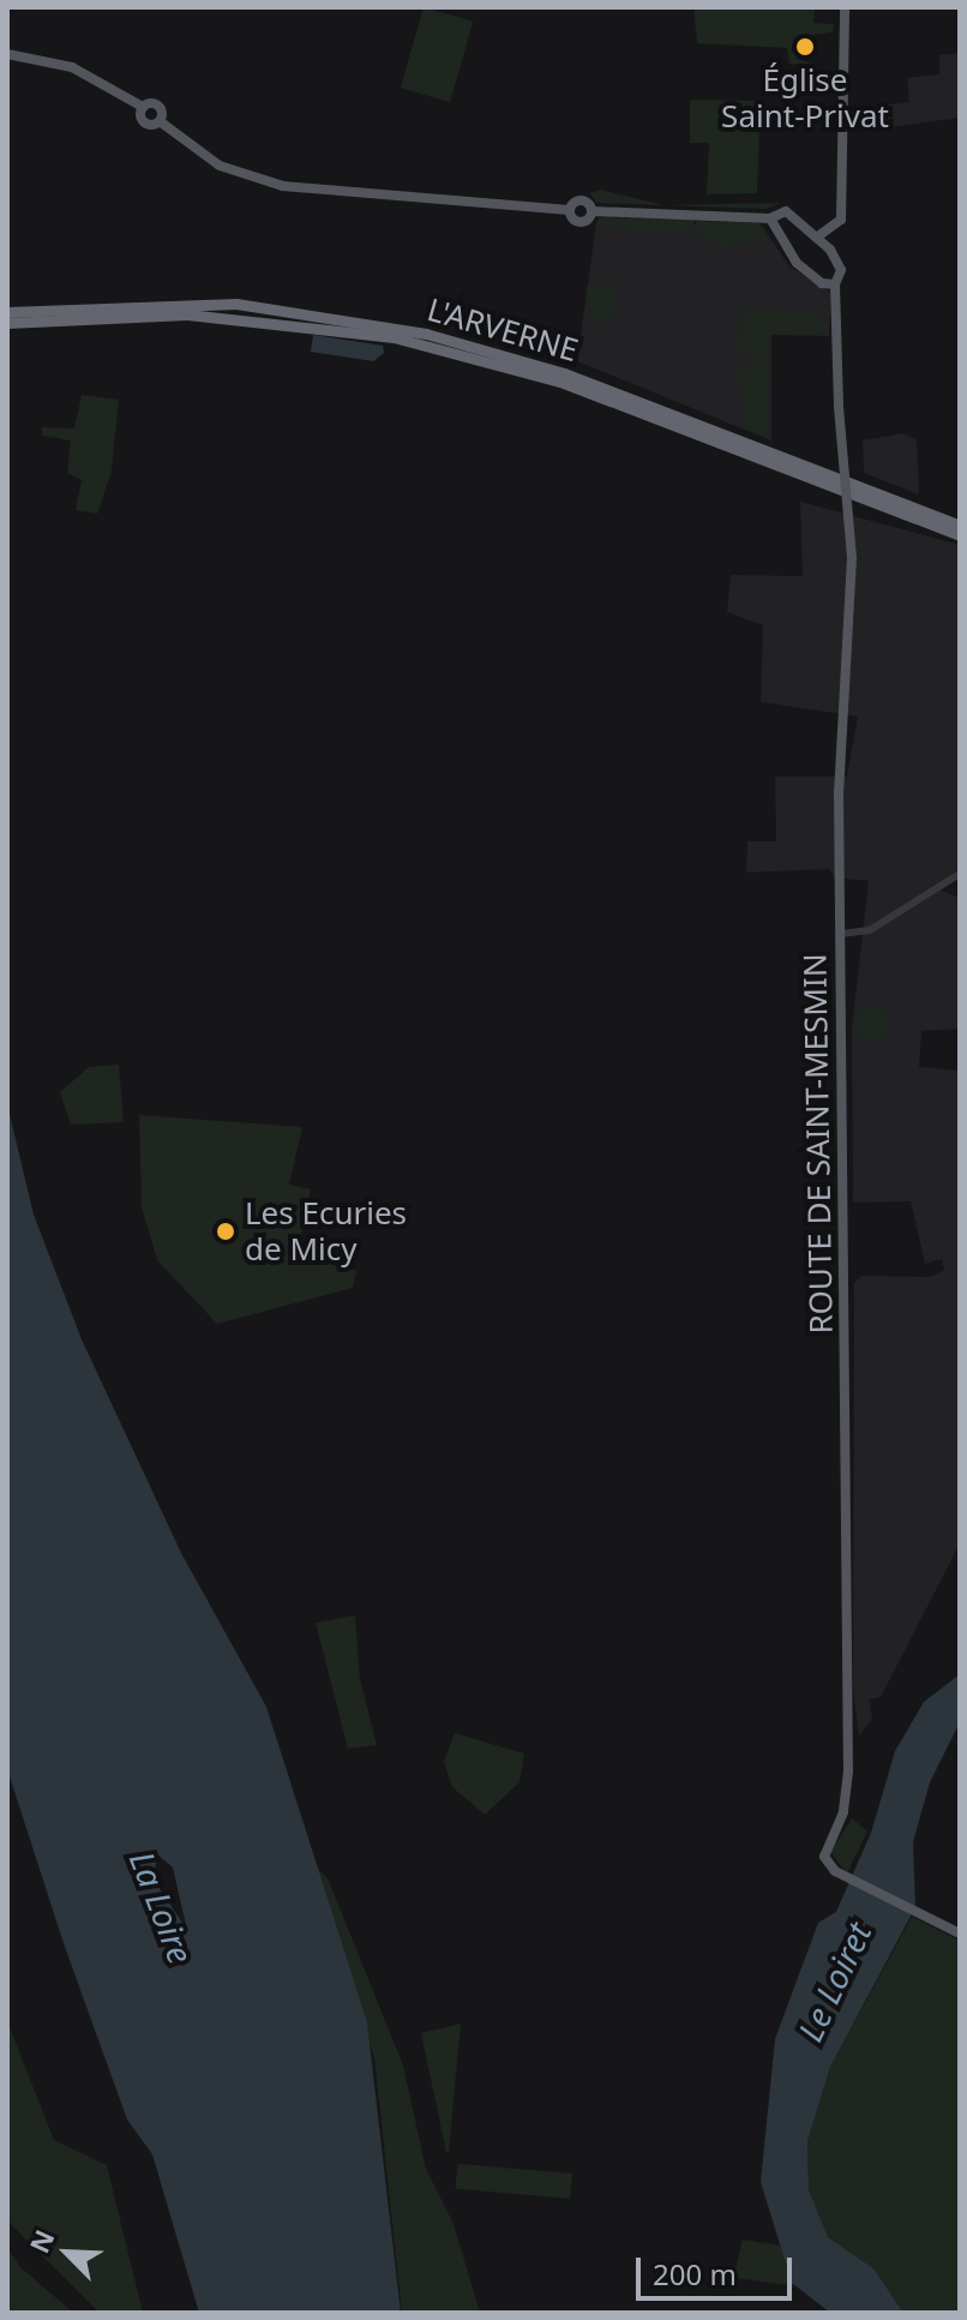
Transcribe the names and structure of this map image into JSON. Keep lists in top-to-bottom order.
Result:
{
  "streets": {
    "highway": ["L'ARVERNE"],
    "main road": ["ROUTE DE SAINT-MESMIN"]
  },
  "water": ["La Loire", "Le Loiret"],
  "places": ["Église Saint-Privat", "Les Ecuries de Micy"],
  "scale_bar": "200 m",
  "north": "top left"
}
